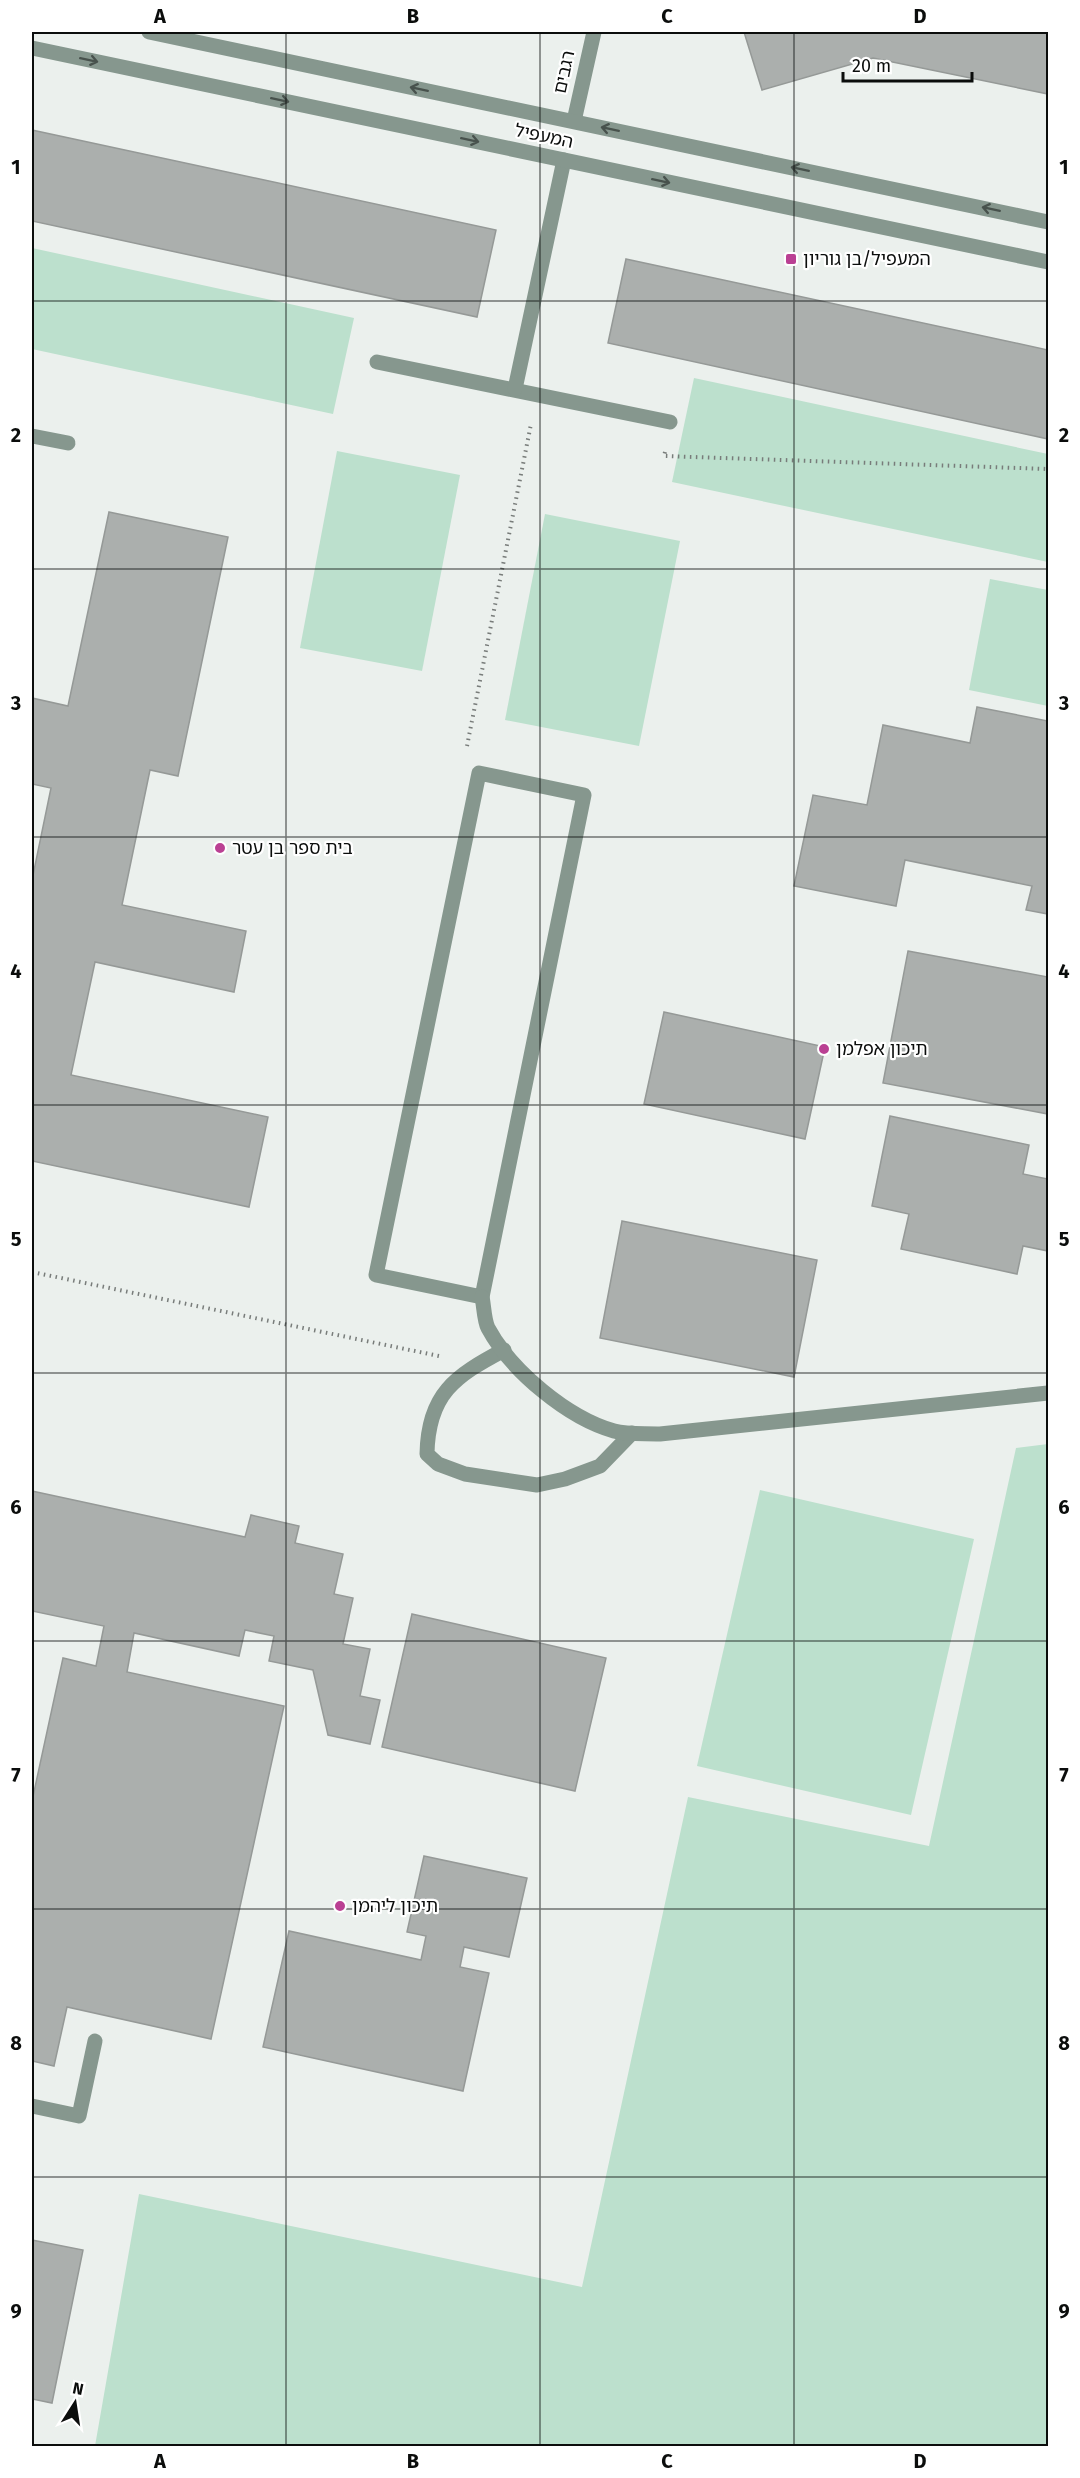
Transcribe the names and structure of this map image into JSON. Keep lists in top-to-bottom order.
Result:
{
  "streets": {
    "street": ["רגבים", "המעפיל"]
  },
  "crossings": [
    ["רגבים", "המעפיל"]
  ],
  "places": {
    "transit": ["המעפיל/בן גוריון"],
    "other": ["בית ספר בן עטר", "תיכון אפלמן", "תיכון ליהמן"]
  },
  "scale_bar": "20 m",
  "north": "top",
  "grid": {
    "columns": [
      "A",
      "B",
      "C",
      "D"
    ],
    "rows": [
      "1",
      "2",
      "3",
      "4",
      "5",
      "6",
      "7",
      "8",
      "9"
    ]
  }
}
